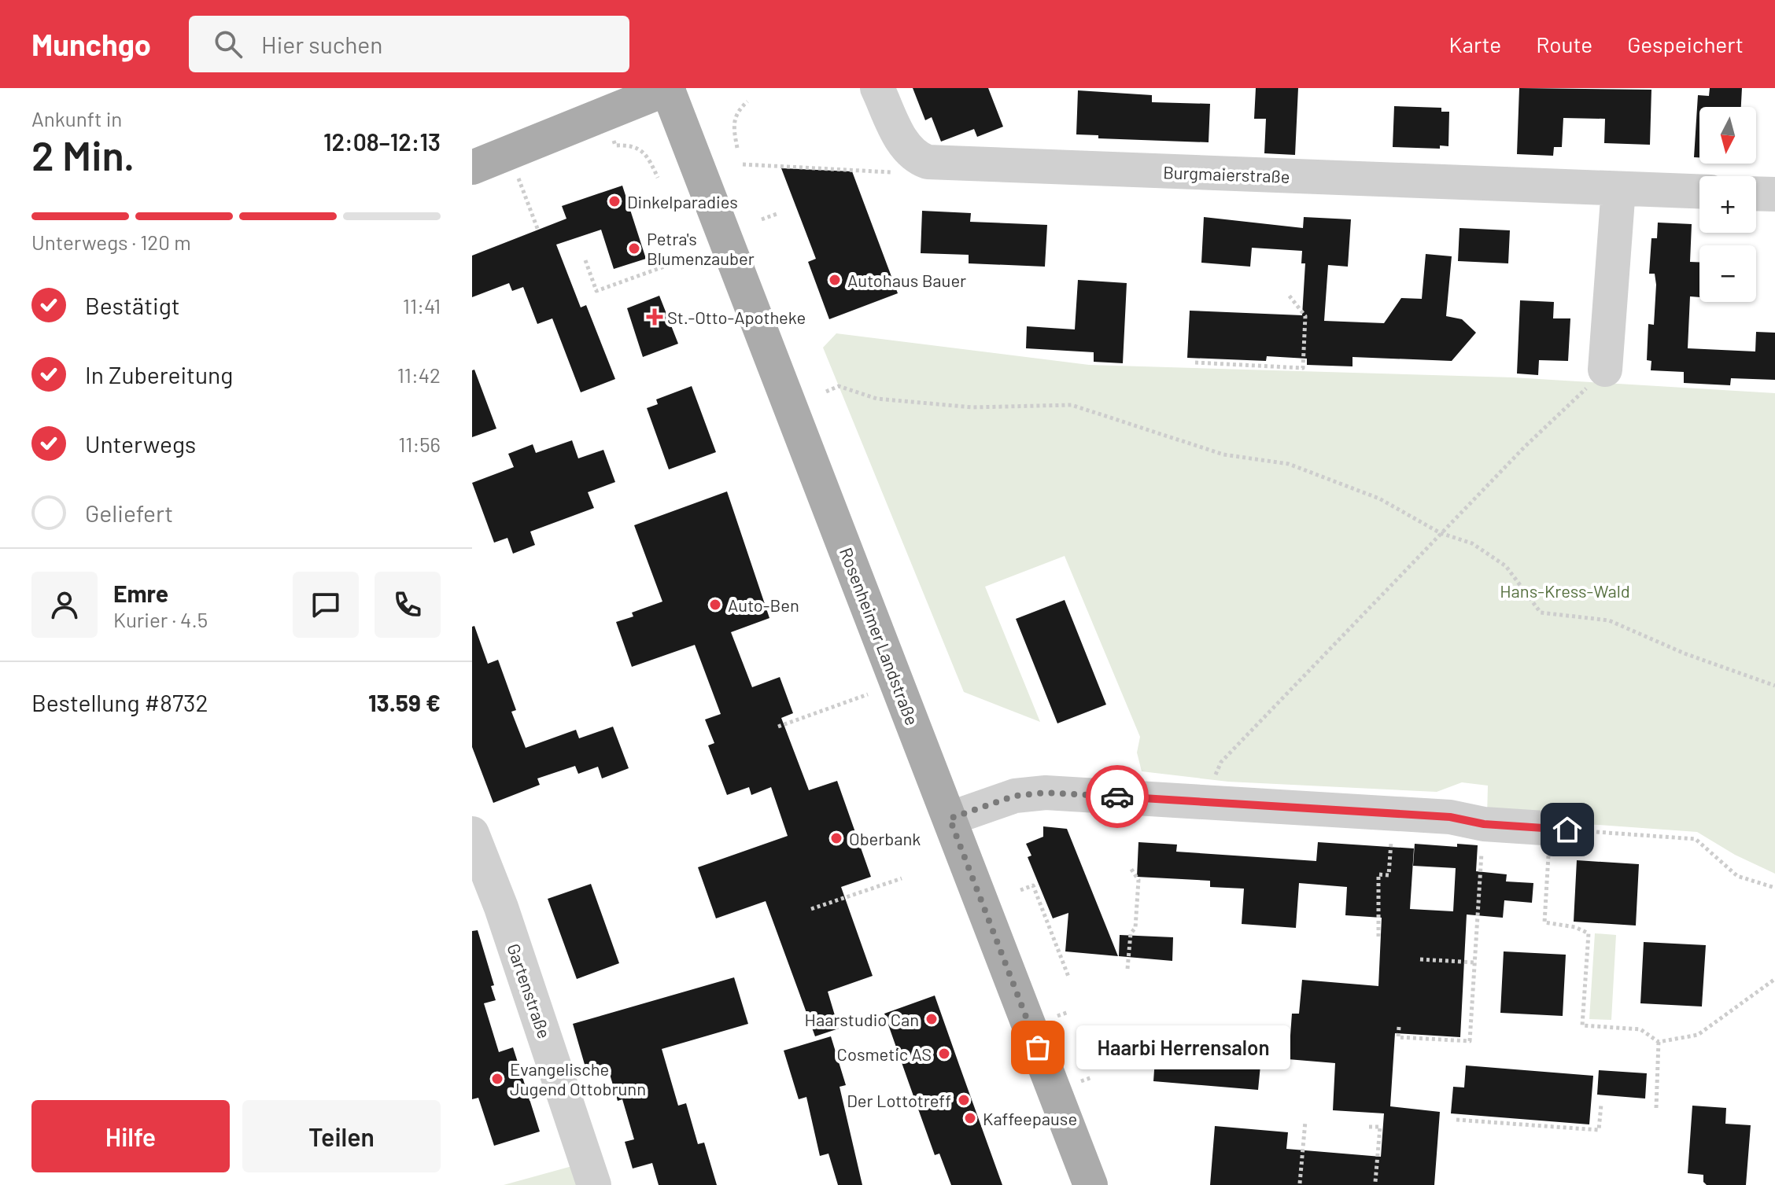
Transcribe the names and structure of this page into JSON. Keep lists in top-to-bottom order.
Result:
{
  "streets": {
    "main road": ["Rosenheimer Landstraße"],
    "street": ["Burgmaierstraße", "Gartenstraße"]
  },
  "parks": ["Hans-Kress-Wald"],
  "places": {
    "other": [
      "Dinkelparadies",
      "Petra's Blumenzauber",
      "Autohaus Bauer",
      "Auto-Ben",
      "Oberbank",
      "Haarstudio Can",
      "Haarbi Herrensalon",
      "Cosmetic AS",
      "Evangelische Jugend Ottobrunn",
      "Der Lottotreff",
      "Kaffeepause"
    ],
    "health": ["St.-Otto-Apotheke"]
  },
  "north": "bottom",
  "page": {
    "header": "Munchgo",
    "search": "Hier suchen",
    "nav": ["Karte", "Route", "Gespeichert"],
    "heading": ["2 Min.", "Ankunft in", "12:08–12:13"],
    "panel": [
      "Emre",
      "Kurier · 4.5",
      "Bestellung #8732",
      "13.59 €"
    ],
    "map_buttons": ["+", "−"],
    "bar": "Unterwegs · 120 m",
    "list": [
      ["Bestätigt", "11:41"],
      ["In Zubereitung", "11:42"],
      ["Unterwegs", "11:56"],
      "Geliefert"
    ],
    "bubble": "Haarbi Herrensalon",
    "buttons": ["Hilfe", "Teilen"]
  }
}
